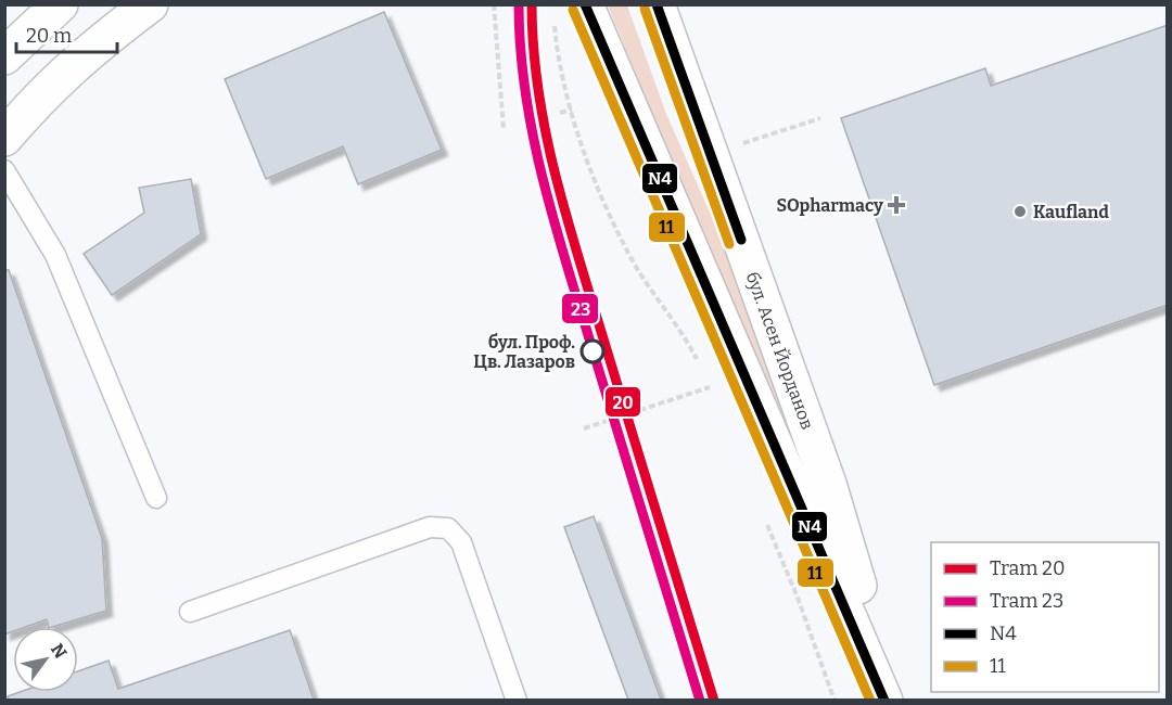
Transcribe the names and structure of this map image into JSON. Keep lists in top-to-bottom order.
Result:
{
  "streets": {
    "main road": ["бул. Асен Йорданов"]
  },
  "places": {
    "health": ["SOpharmacy"],
    "other": ["Kaufland", "бул. Проф. Цв. Лазаров"]
  },
  "lines": [
    "tram line 20",
    "tram line 23",
    "transit line N4",
    "transit line 11"
  ],
  "legend": [
    "Tram 20",
    "Tram 23",
    "N4",
    "11"
  ],
  "scale_bar": "20 m",
  "north": "top right"
}
